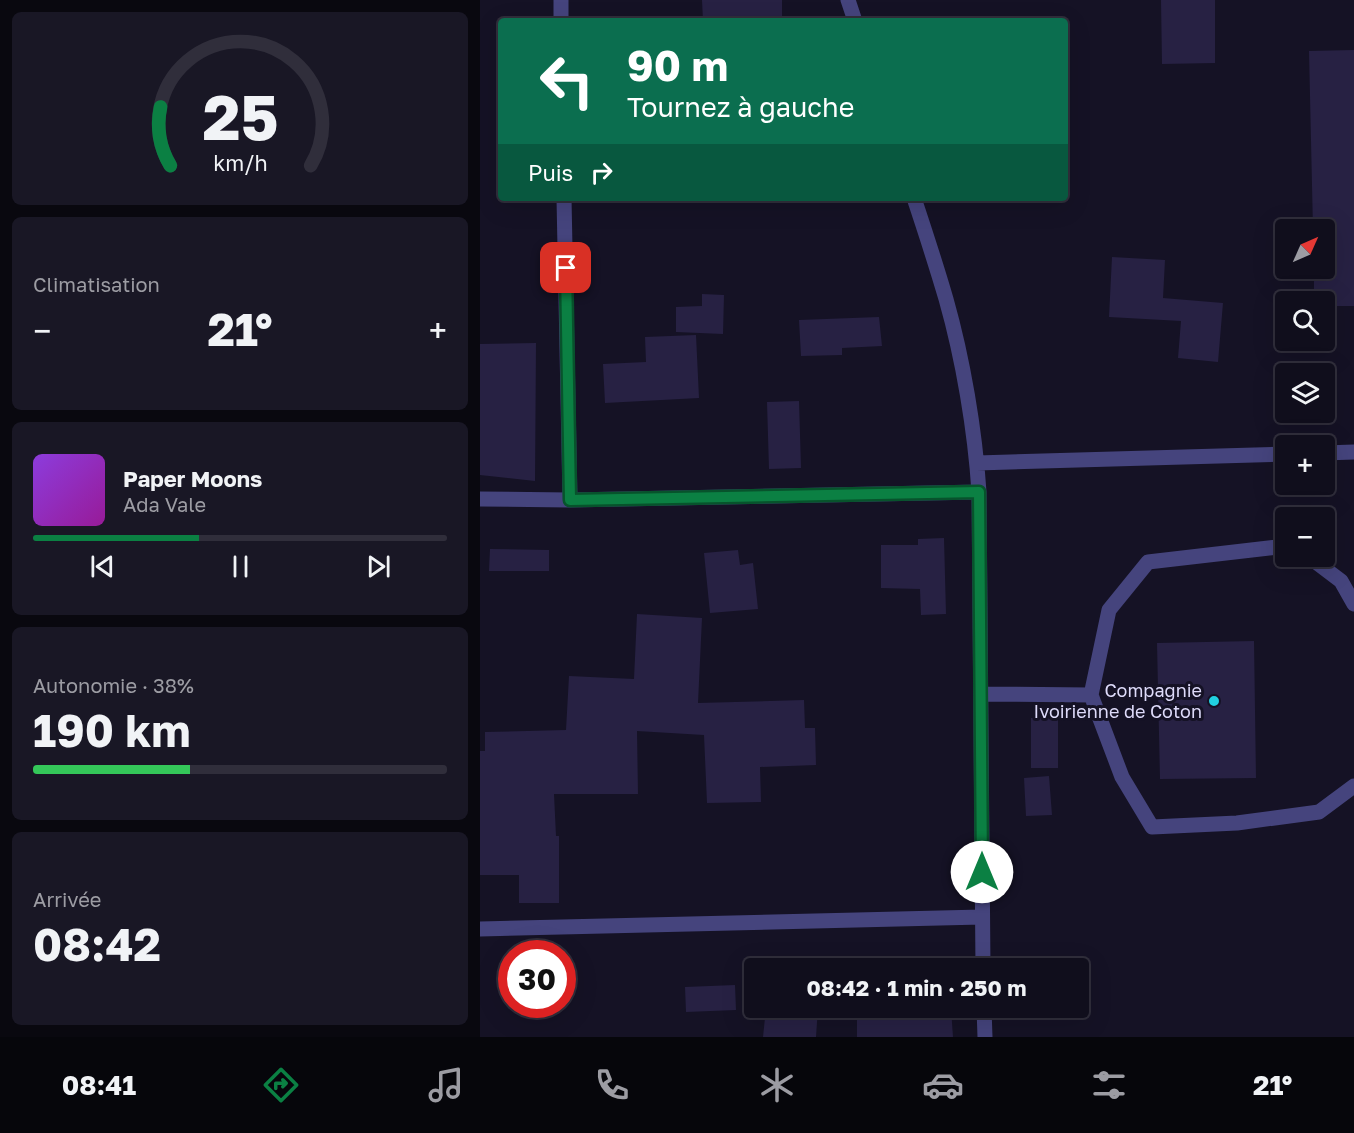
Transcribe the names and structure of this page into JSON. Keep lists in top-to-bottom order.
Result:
{
  "places": ["Compagnie Ivoirienne de Coton"],
  "north": "top right",
  "page": {
    "turn": ["90 m", "Tournez à gauche"],
    "then": "Puis",
    "tile": [
      "Climatisation",
      ["Autonomie · 38%", "190 km"],
      ["Arrivée", "08:42"]
    ],
    "map_buttons": ["+", "−"],
    "heat": ["−", "21°", "+"],
    "song": ["Paper Moons", "Ada Vale"],
    "limit": "30",
    "trip": "08:42 · 1 min · 250 m",
    "tabs": ["08:41", "21°"],
    "gauge": ["25", "km/h"]
  }
}
